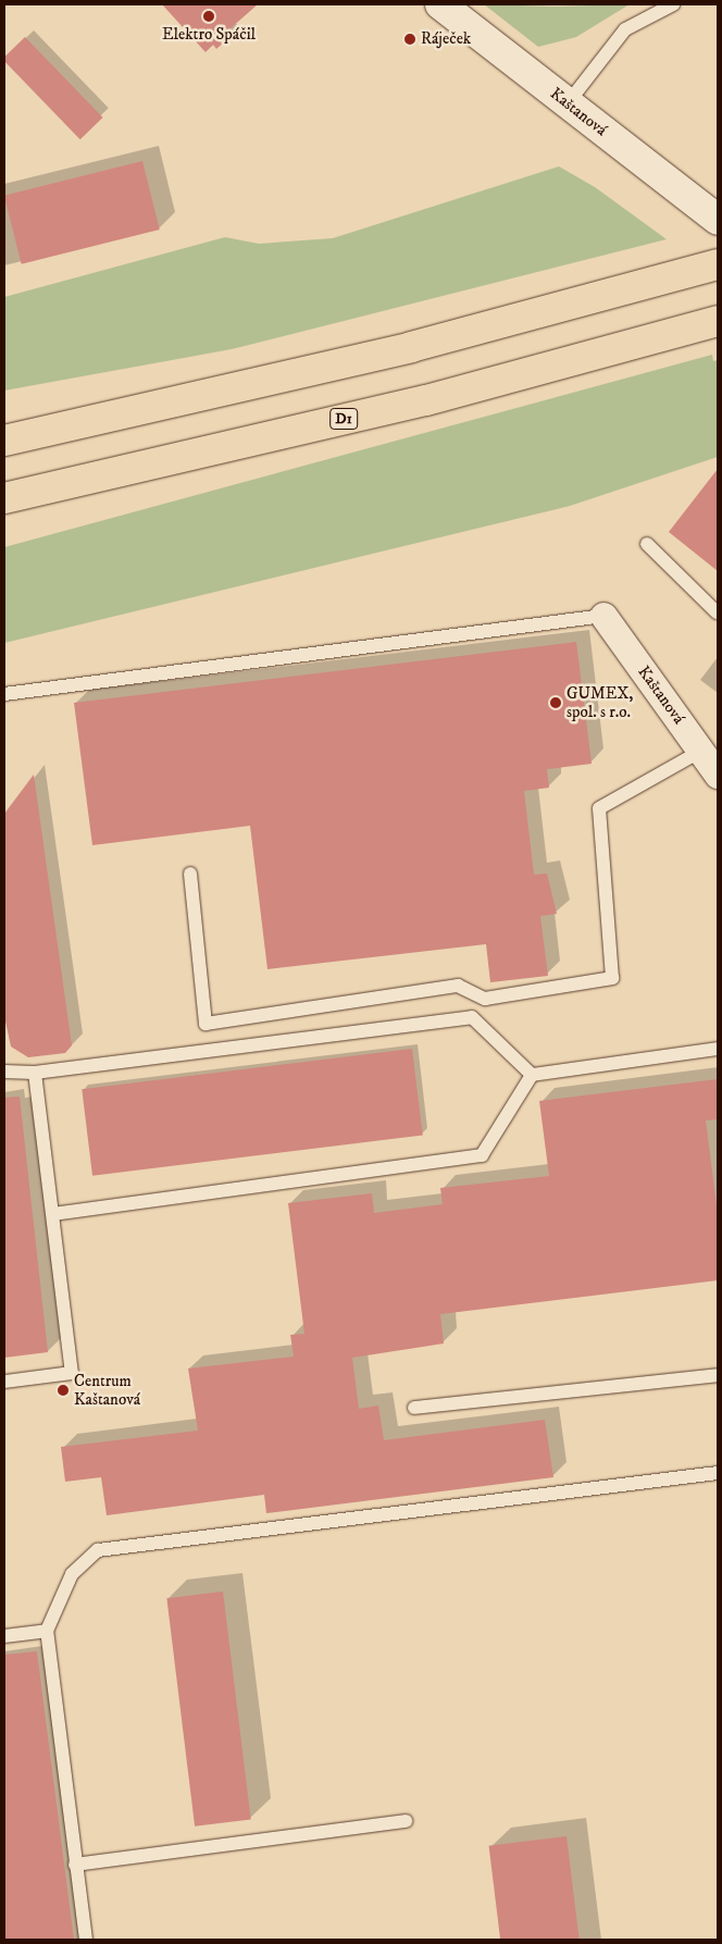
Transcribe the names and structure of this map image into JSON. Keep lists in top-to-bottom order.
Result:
{
  "streets": {
    "highway": ["D1"],
    "main road": ["Kaštanová"]
  },
  "places": [
    "Elektro Spáčil",
    "Ráječek",
    "GUMEX, spol. s r.o.",
    "Centrum Kaštanová"
  ]
}
